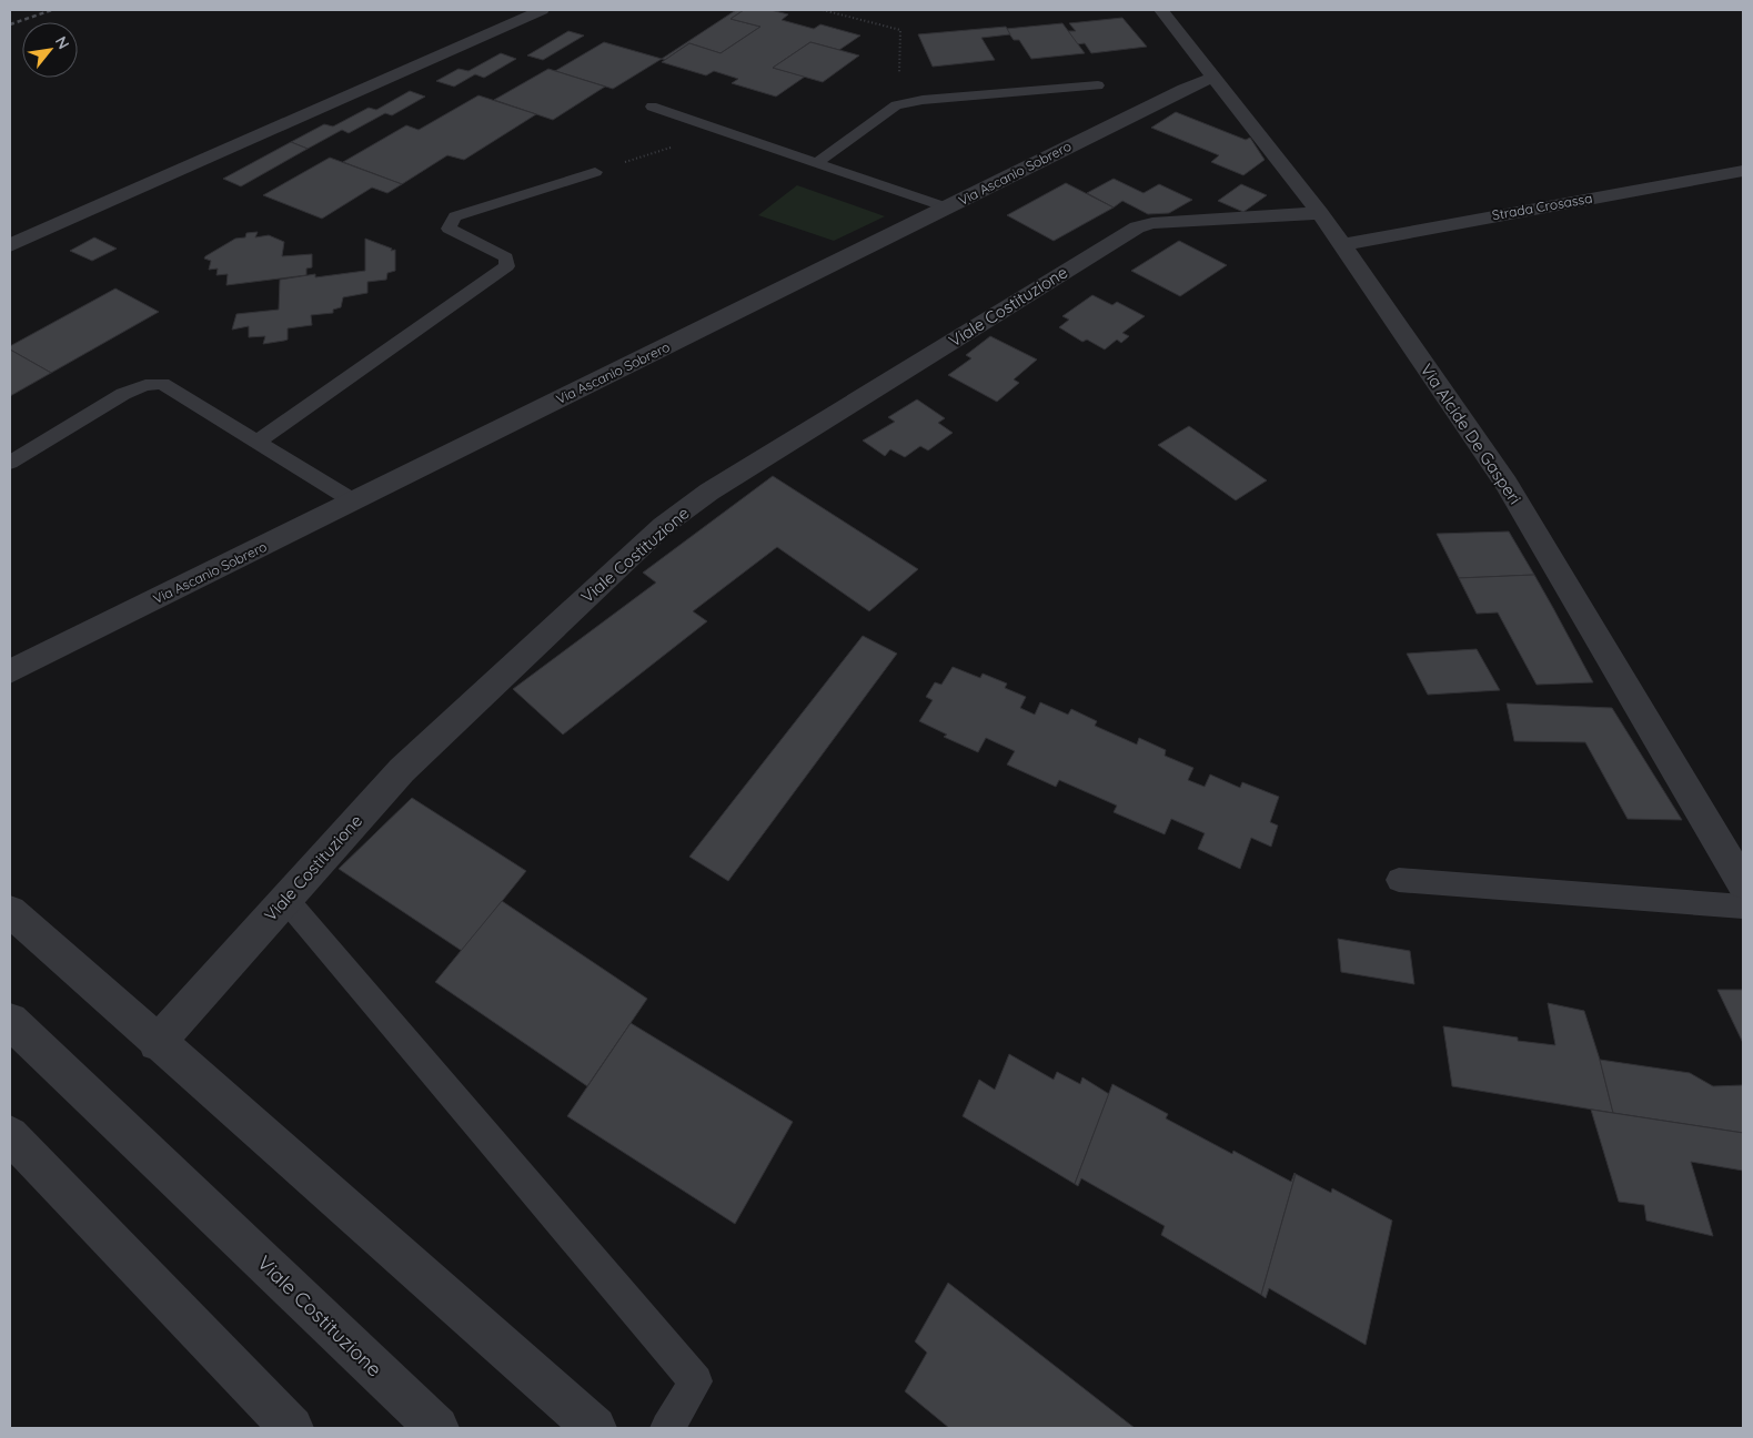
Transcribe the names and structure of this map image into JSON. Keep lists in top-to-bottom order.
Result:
{
  "streets": {
    "street": [
      "Via Ascanio Sobrero",
      "Strada Crosassa",
      "Viale Costituzione",
      "Via Alcide De Gasperi"
    ]
  },
  "crossings": [
    ["Via Ascanio Sobrero", "Via Alcide De Gasperi"],
    ["Strada Crosassa", "Via Alcide De Gasperi"],
    ["Viale Costituzione", "Via Alcide De Gasperi"]
  ],
  "north": "top right"
}
